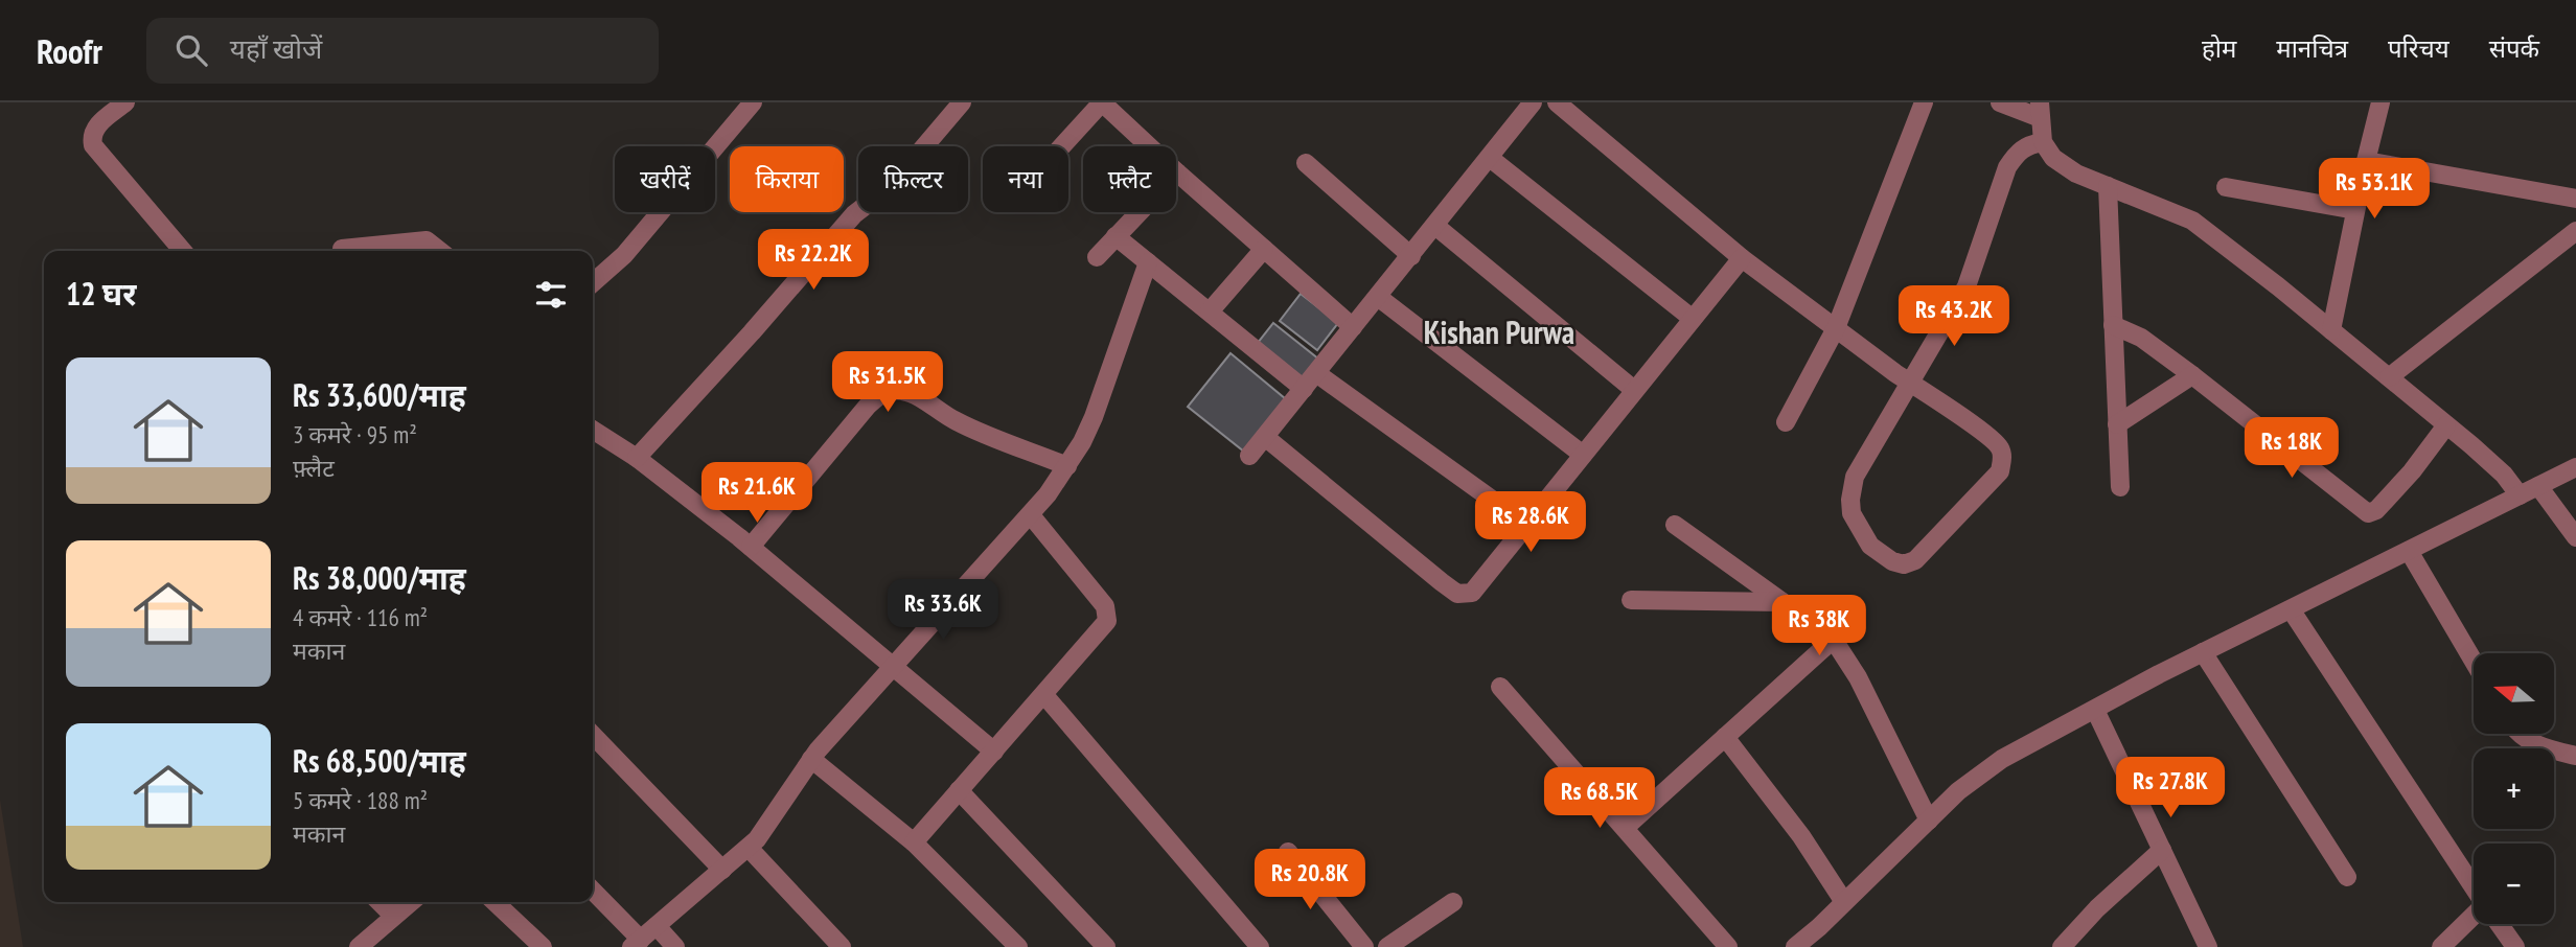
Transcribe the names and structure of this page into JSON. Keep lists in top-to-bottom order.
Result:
{
  "districts": ["Kishan Purwa"],
  "north": "left",
  "page": {
    "header": "Roofr",
    "search": "यहाँ खोजें",
    "nav": [
      "होम",
      "मानचित्र",
      "परिचय",
      "संपर्क"
    ],
    "chip": [
      "खरीदें",
      "किराया",
      "फ़िल्टर",
      "नया",
      "फ़्लैट"
    ],
    "price": [
      "Rs 53.1K",
      "Rs 22.2K",
      "Rs 43.2K",
      "Rs 31.5K",
      "Rs 18K",
      "Rs 21.6K",
      "Rs 28.6K",
      "Rs 33.6K",
      "Rs 38K",
      "Rs 27.8K",
      "Rs 68.5K",
      "Rs 20.8K"
    ],
    "heading": "12 घर",
    "list": [
      {
        "name": "Rs 33,600/माह",
        "note": "3 कमरे · 95 m² · फ़्लैट"
      },
      {
        "name": "Rs 38,000/माह",
        "note": "4 कमरे · 116 m² · मकान"
      },
      {
        "name": "Rs 68,500/माह",
        "note": "5 कमरे · 188 m² · मकान"
      }
    ],
    "map_buttons": ["+", "−"]
  }
}
